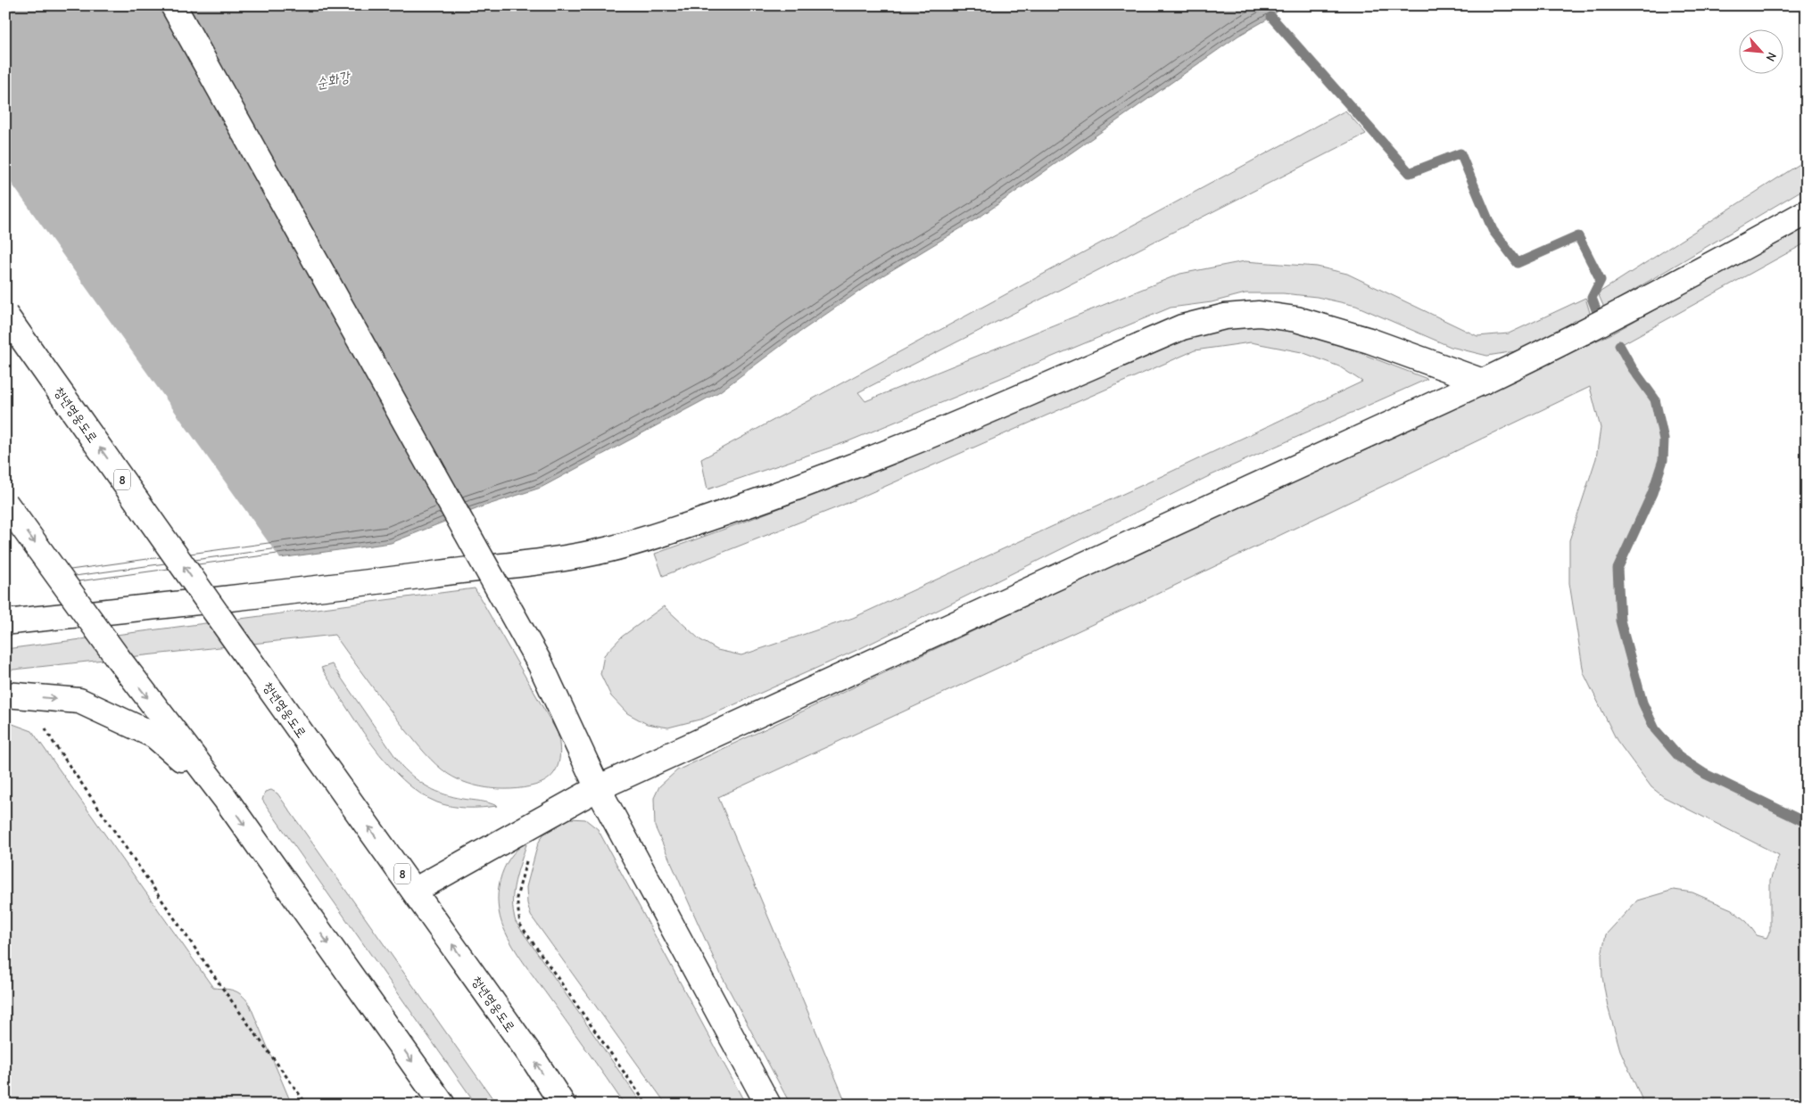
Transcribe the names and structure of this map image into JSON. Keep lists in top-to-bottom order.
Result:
{
  "streets": {
    "main road": ["청년영웅도로", "8"]
  },
  "water": ["순화강"],
  "north": "bottom right"
}
